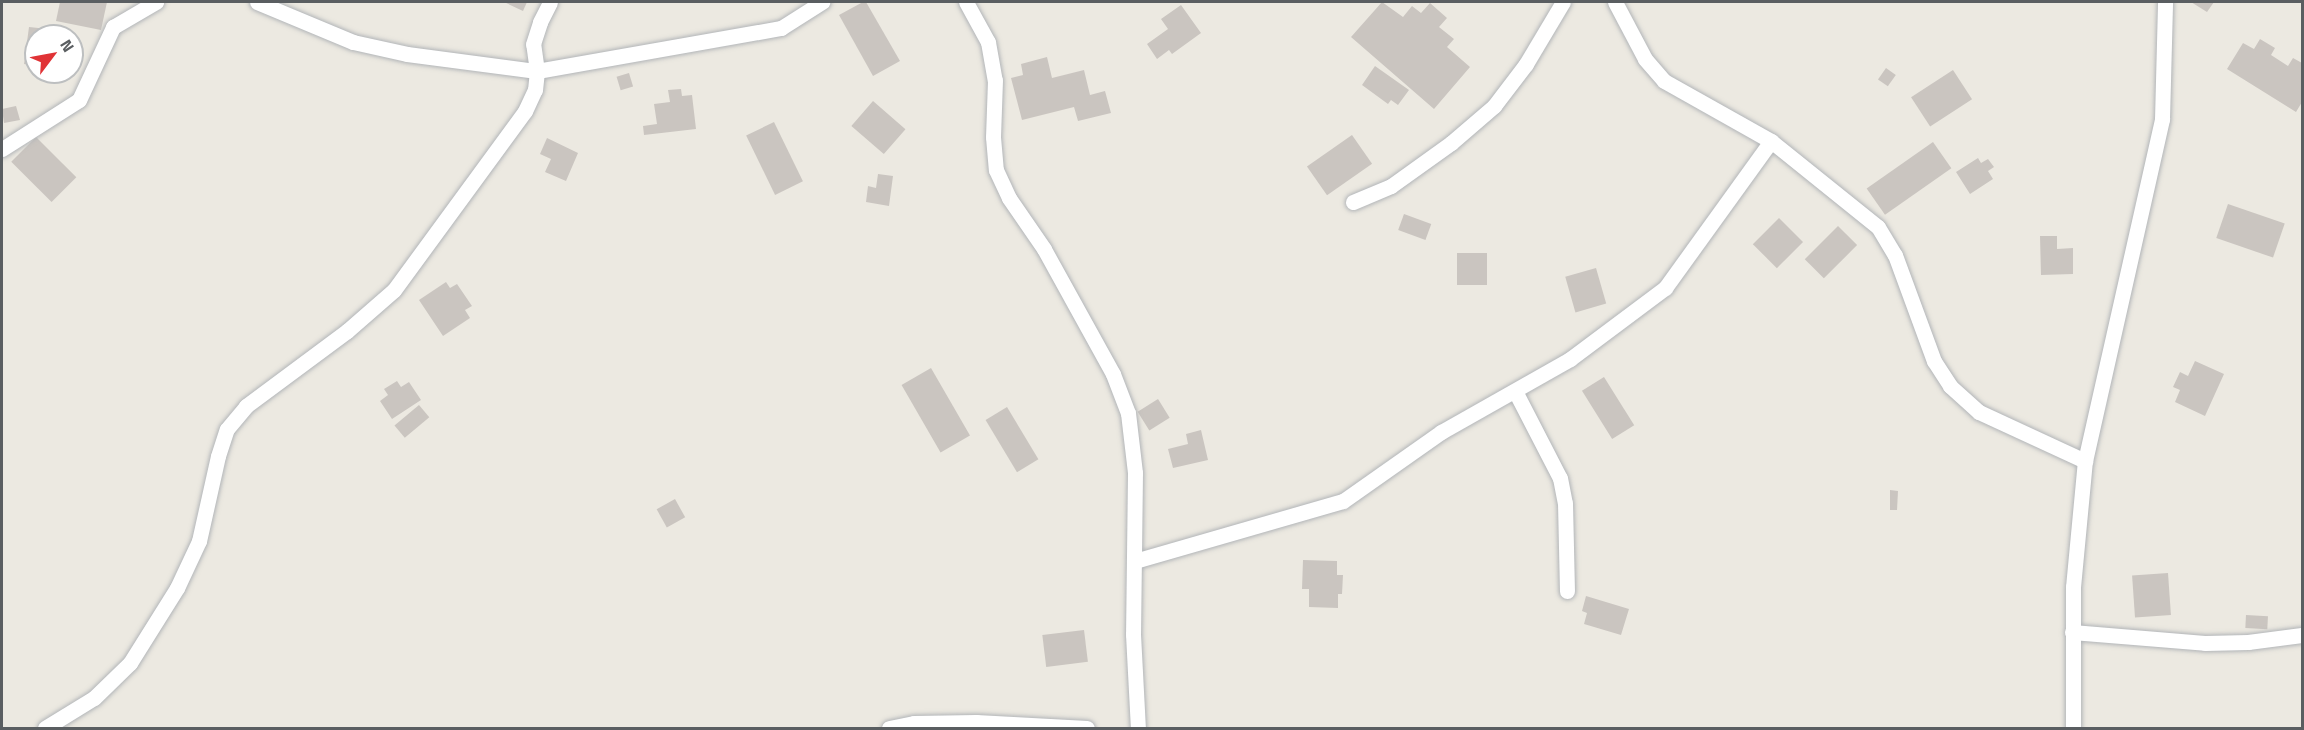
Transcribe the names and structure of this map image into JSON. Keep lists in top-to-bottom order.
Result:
{
  "north": "top right"
}
